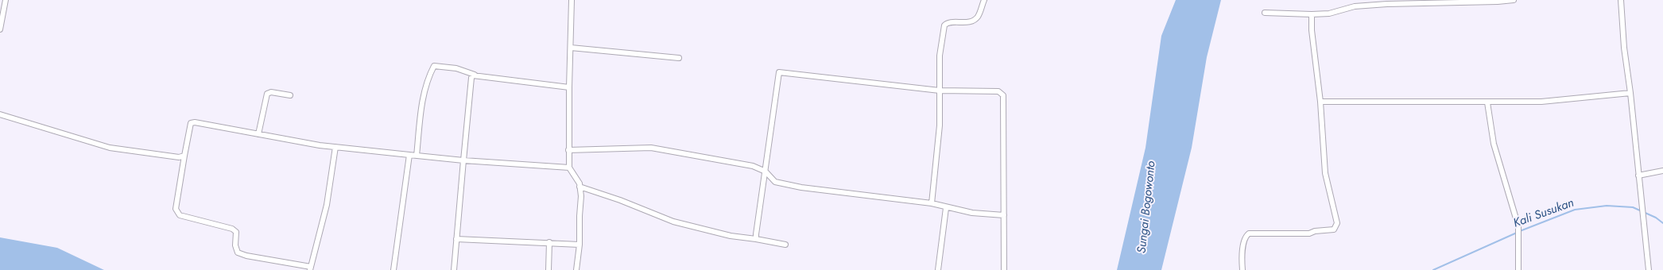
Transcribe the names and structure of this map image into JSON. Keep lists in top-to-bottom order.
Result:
{
  "water": ["Sungai Bogowonto", "Kali Susukan"]
}
